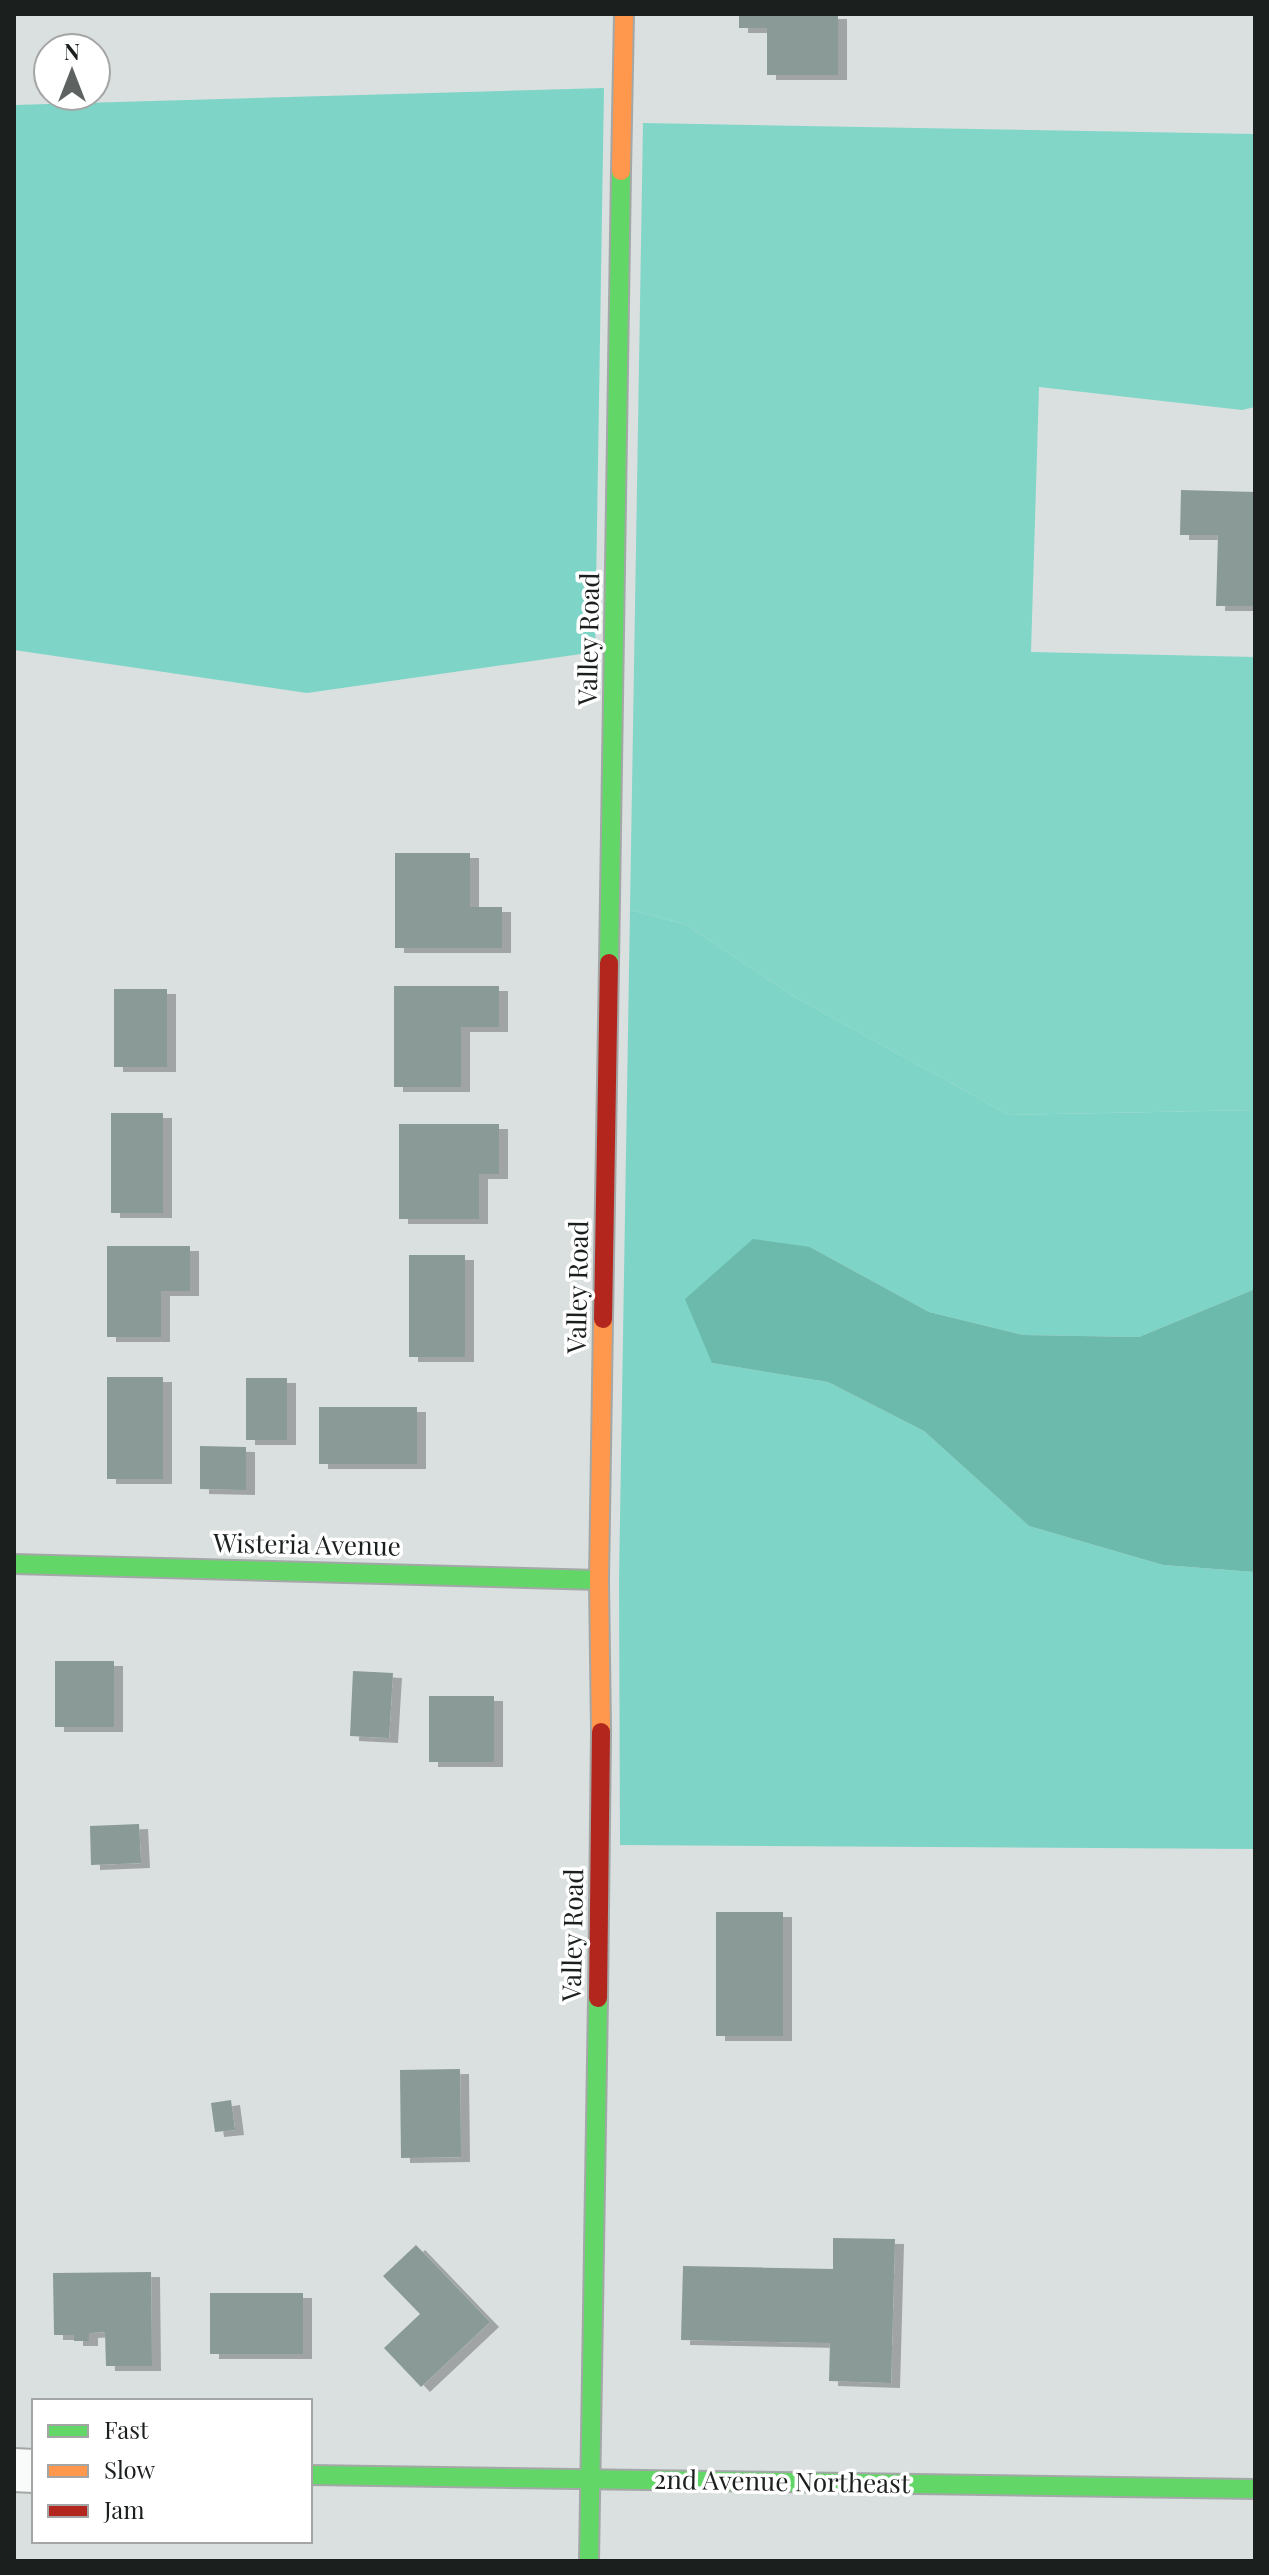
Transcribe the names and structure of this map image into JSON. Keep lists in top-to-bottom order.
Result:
{
  "streets": {
    "street": ["Valley Road", "Wisteria Avenue", "2nd Avenue Northeast"]
  },
  "crossings": [
    ["Valley Road", "Wisteria Avenue"],
    ["Valley Road", "2nd Avenue Northeast"]
  ],
  "legend": ["Fast", "Slow", "Jam"],
  "north": "top"
}
